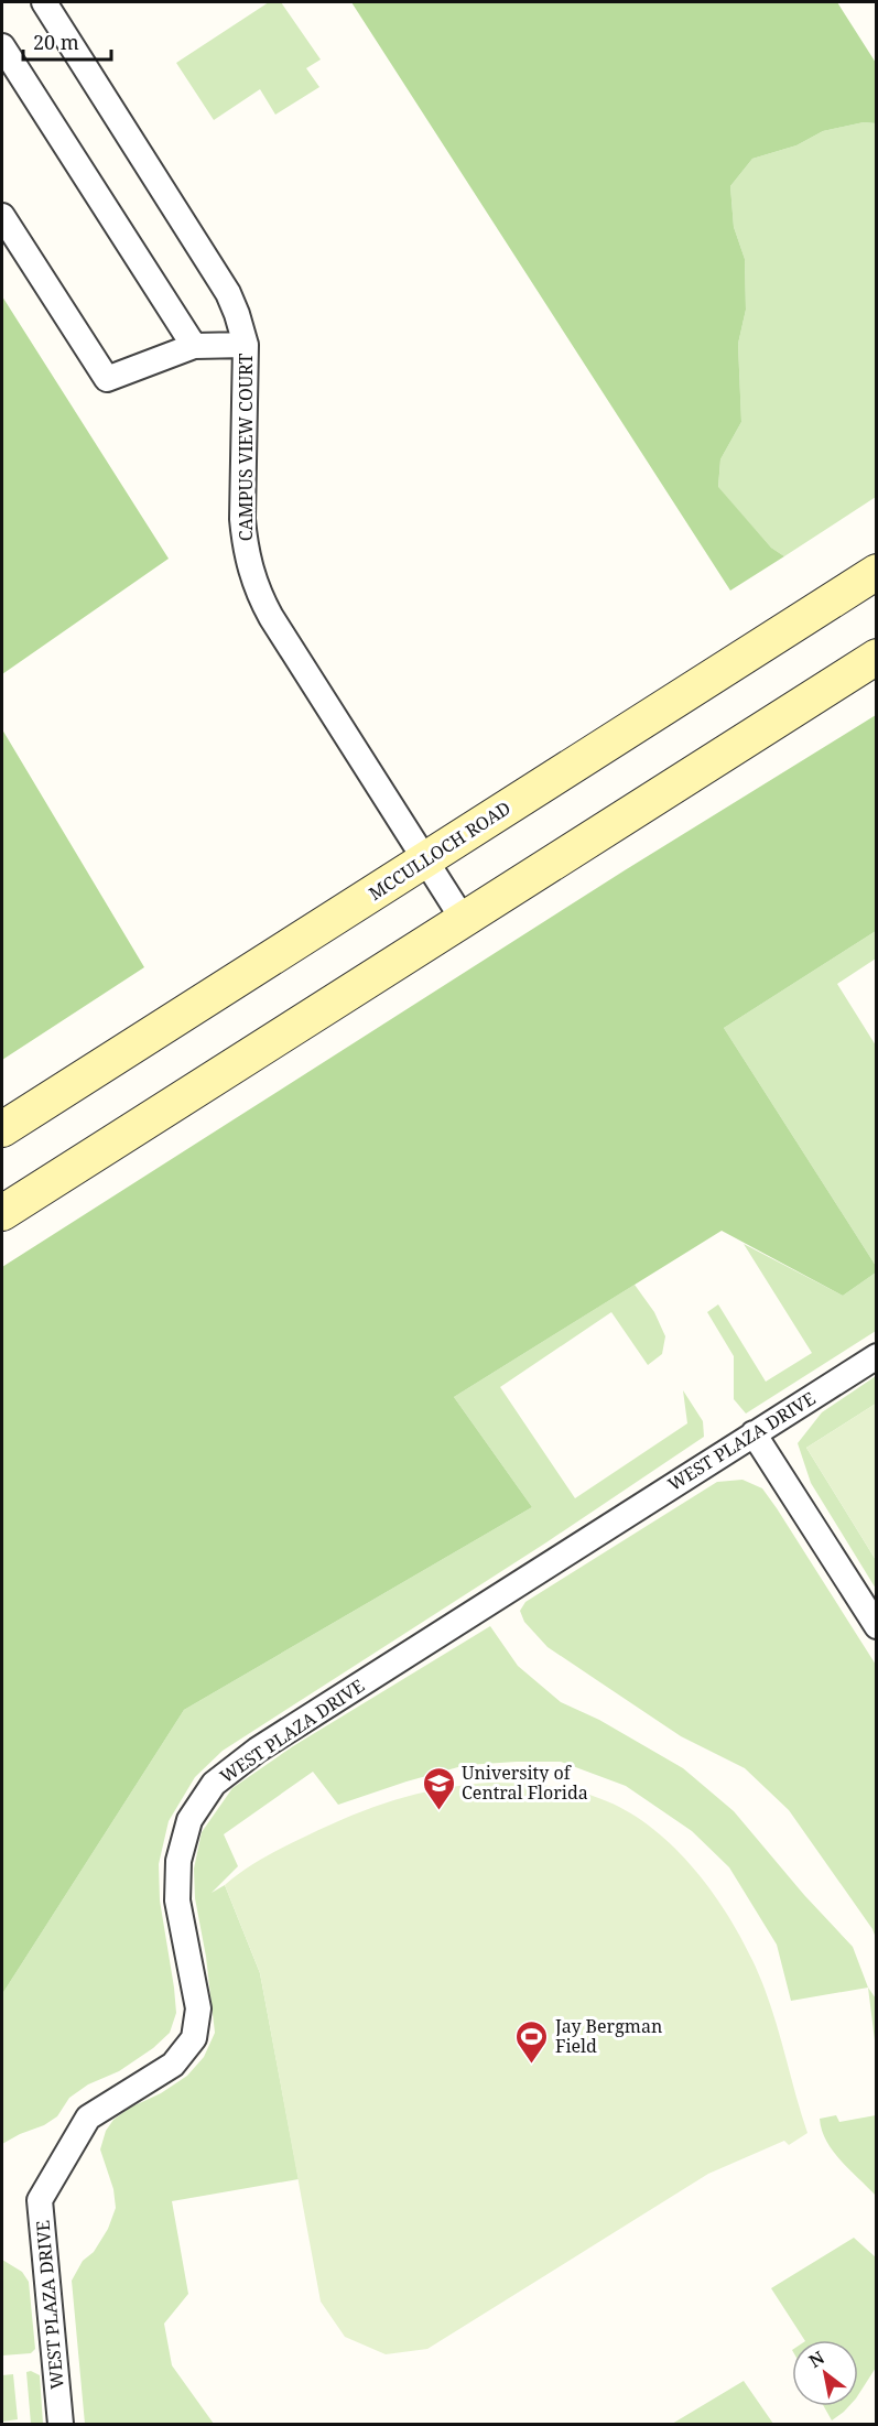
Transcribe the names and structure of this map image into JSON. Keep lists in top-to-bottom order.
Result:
{
  "streets": {
    "main road": ["MCCULLOCH ROAD"],
    "street": ["CAMPUS VIEW COURT", "WEST PLAZA DRIVE"]
  },
  "crossings": [
    ["CAMPUS VIEW COURT", "MCCULLOCH ROAD"]
  ],
  "places": {
    "school or university": ["University of Central Florida"],
    "sports": ["Jay Bergman Field"]
  },
  "scale_bar": "20 m",
  "north": "top left"
}
